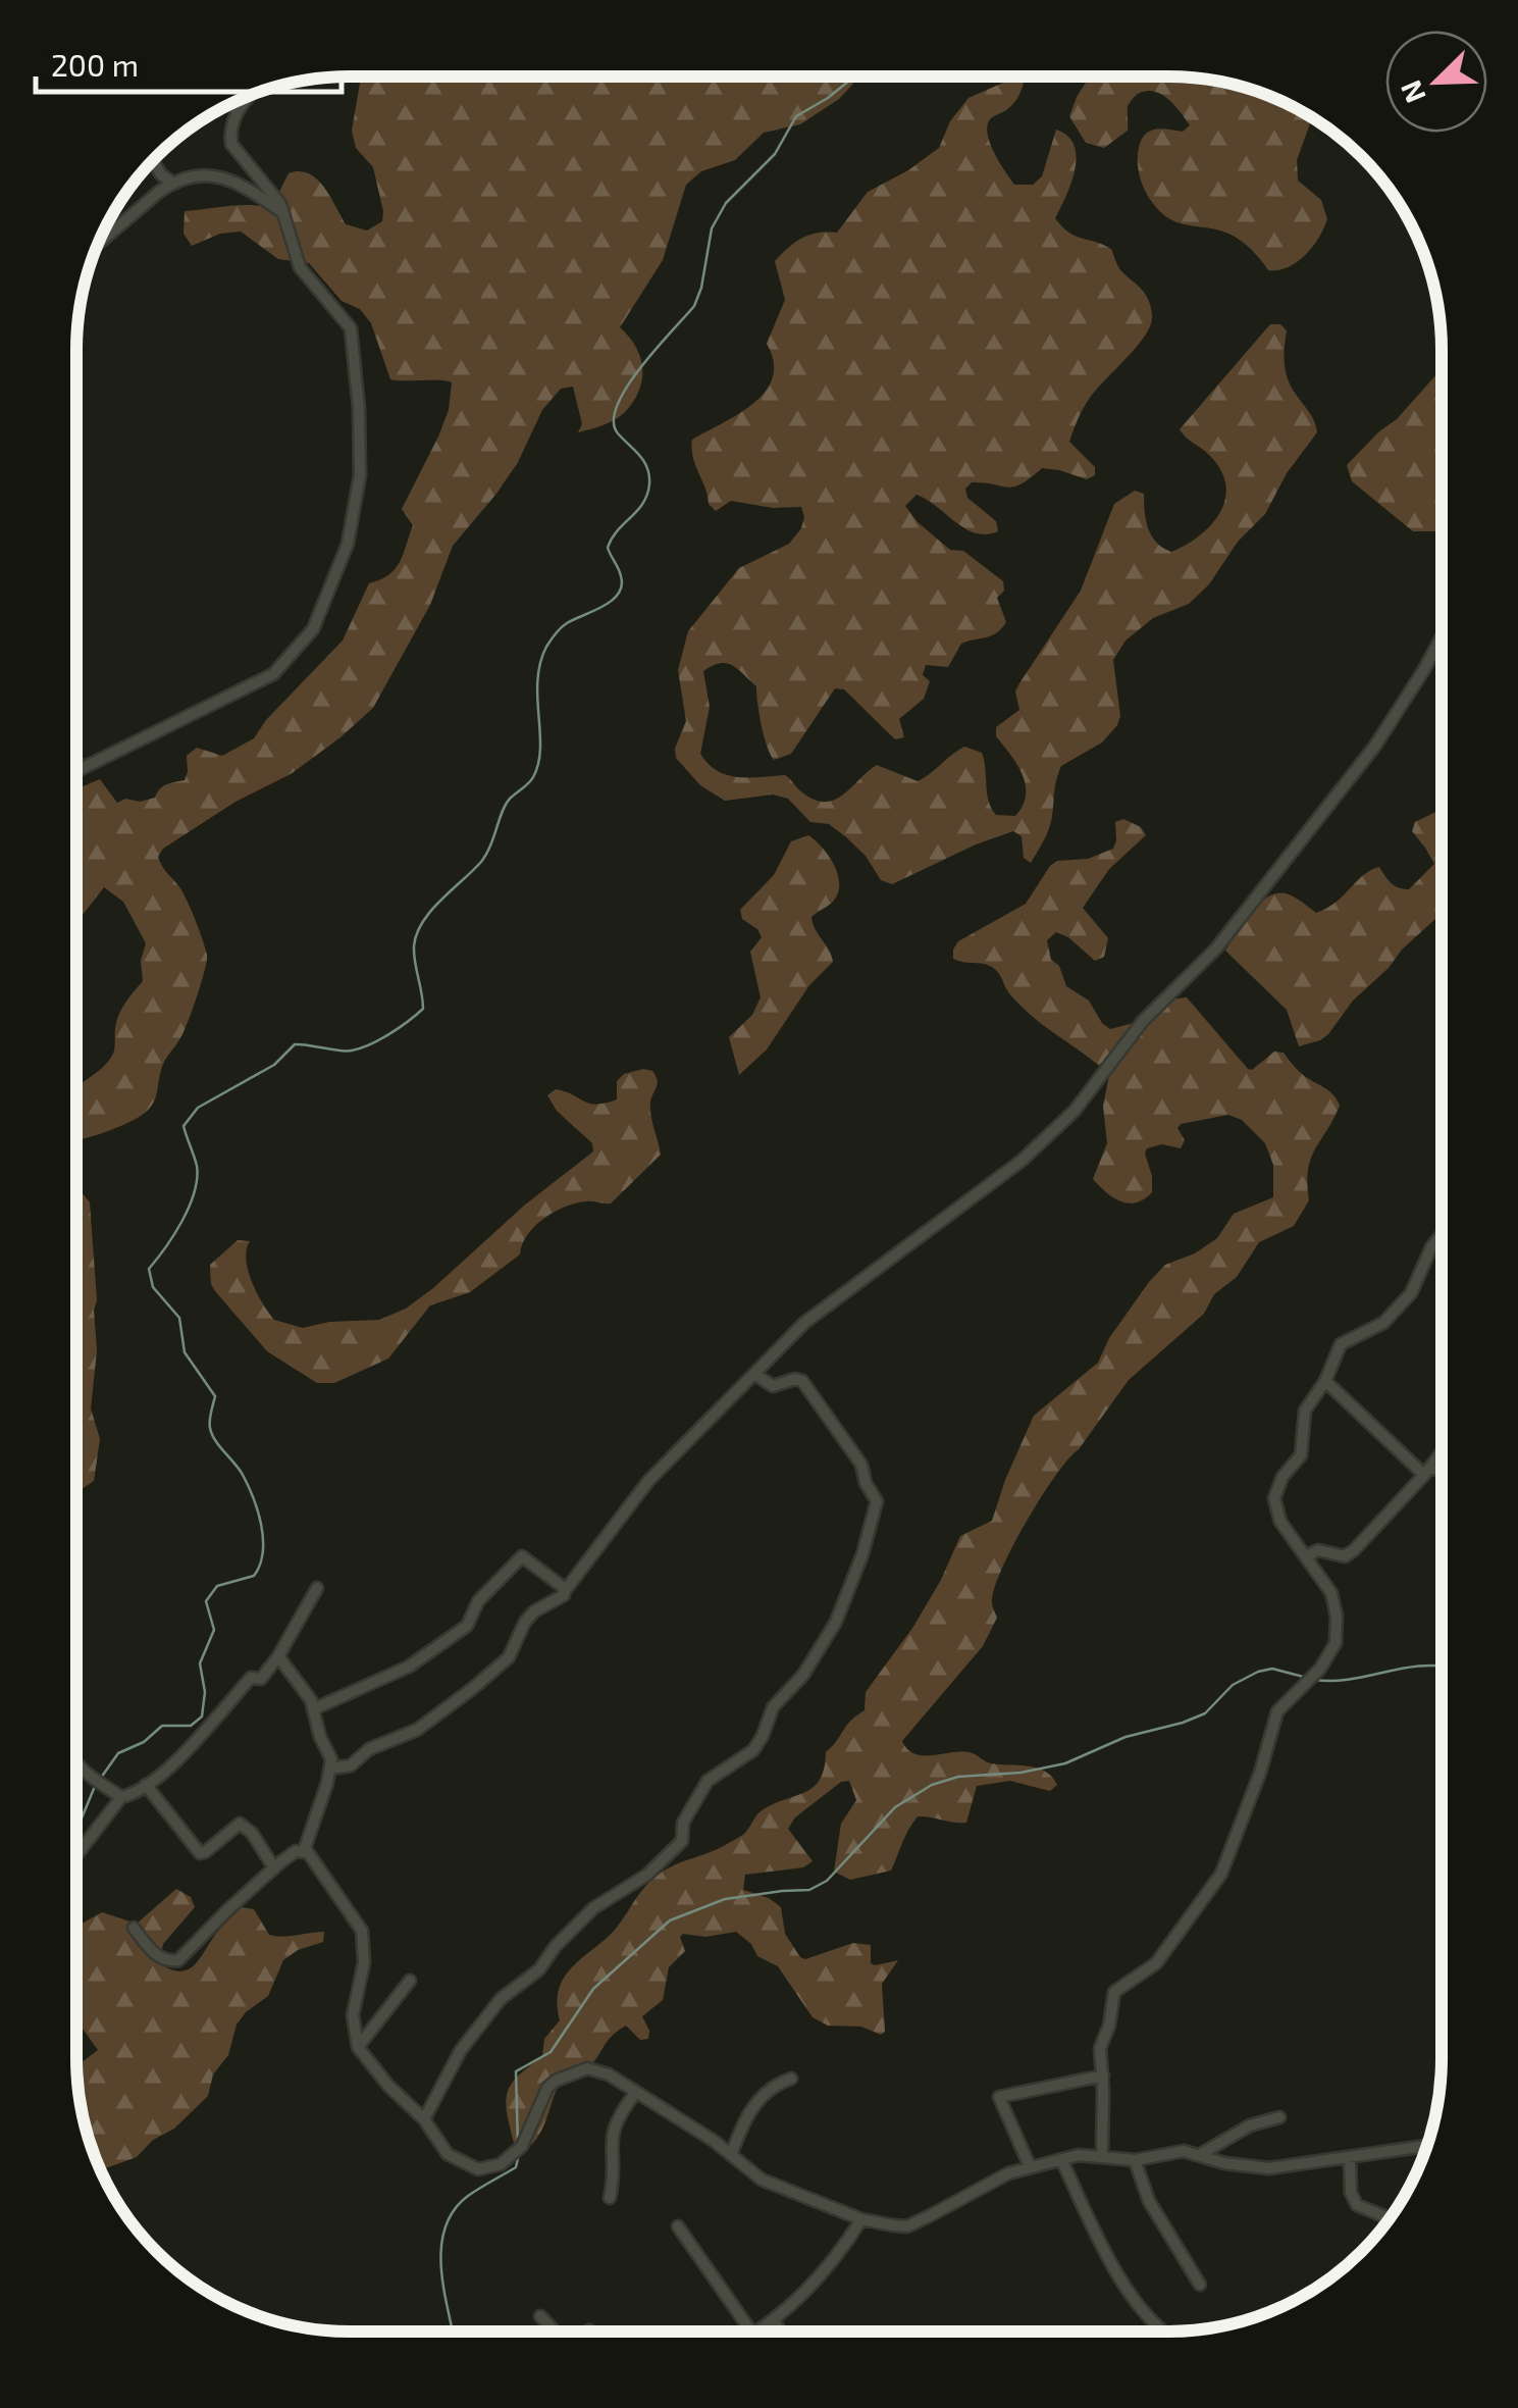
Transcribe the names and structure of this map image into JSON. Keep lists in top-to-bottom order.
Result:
{
  "scale_bar": "200 m",
  "north": "bottom left"
}
